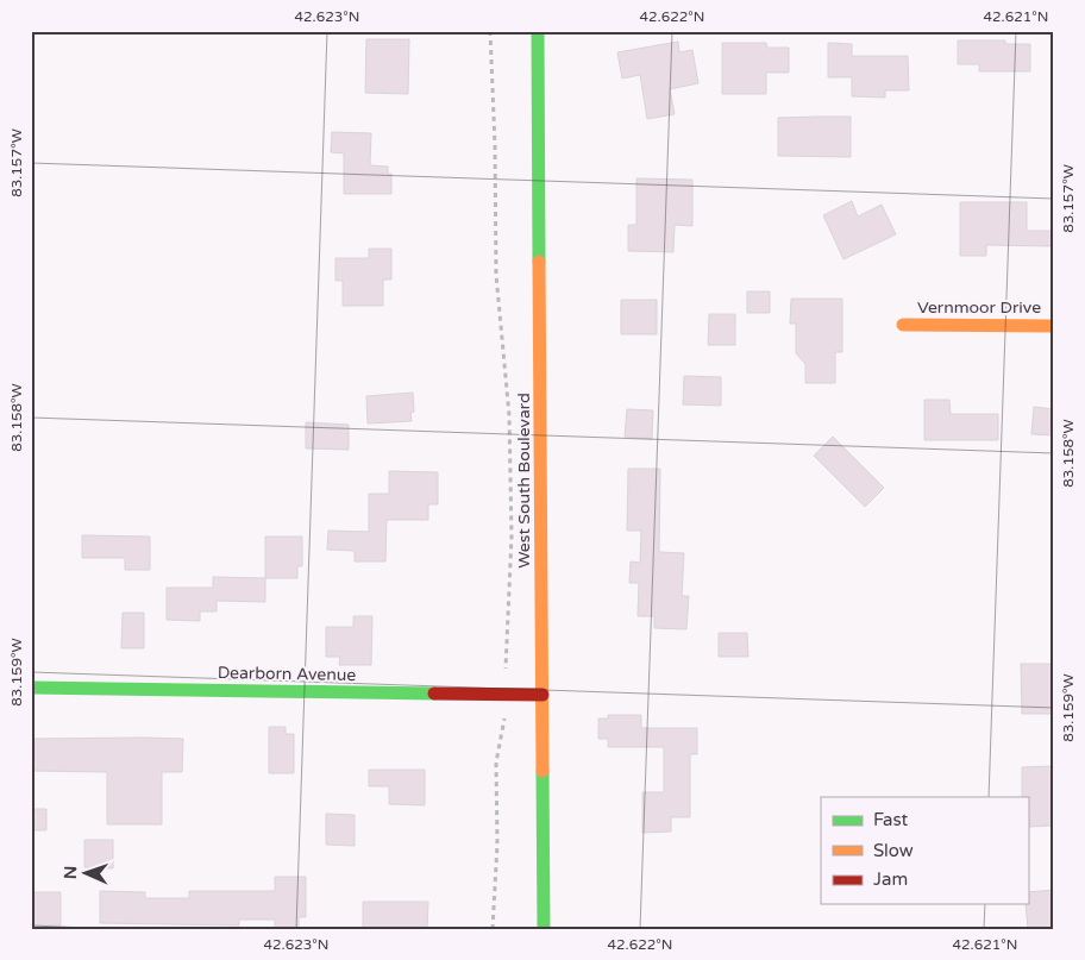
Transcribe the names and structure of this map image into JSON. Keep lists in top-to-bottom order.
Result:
{
  "streets": {
    "street": ["Vernmoor Drive", "West South Boulevard", "Dearborn Avenue"]
  },
  "crossings": [
    ["West South Boulevard", "Dearborn Avenue"]
  ],
  "legend": ["Fast", "Slow", "Jam"],
  "north": "left",
  "coordinates": [
    "42.623°N",
    "42.622°N",
    "42.621°N",
    "83.157°W",
    "83.158°W",
    "83.159°W"
  ]
}
